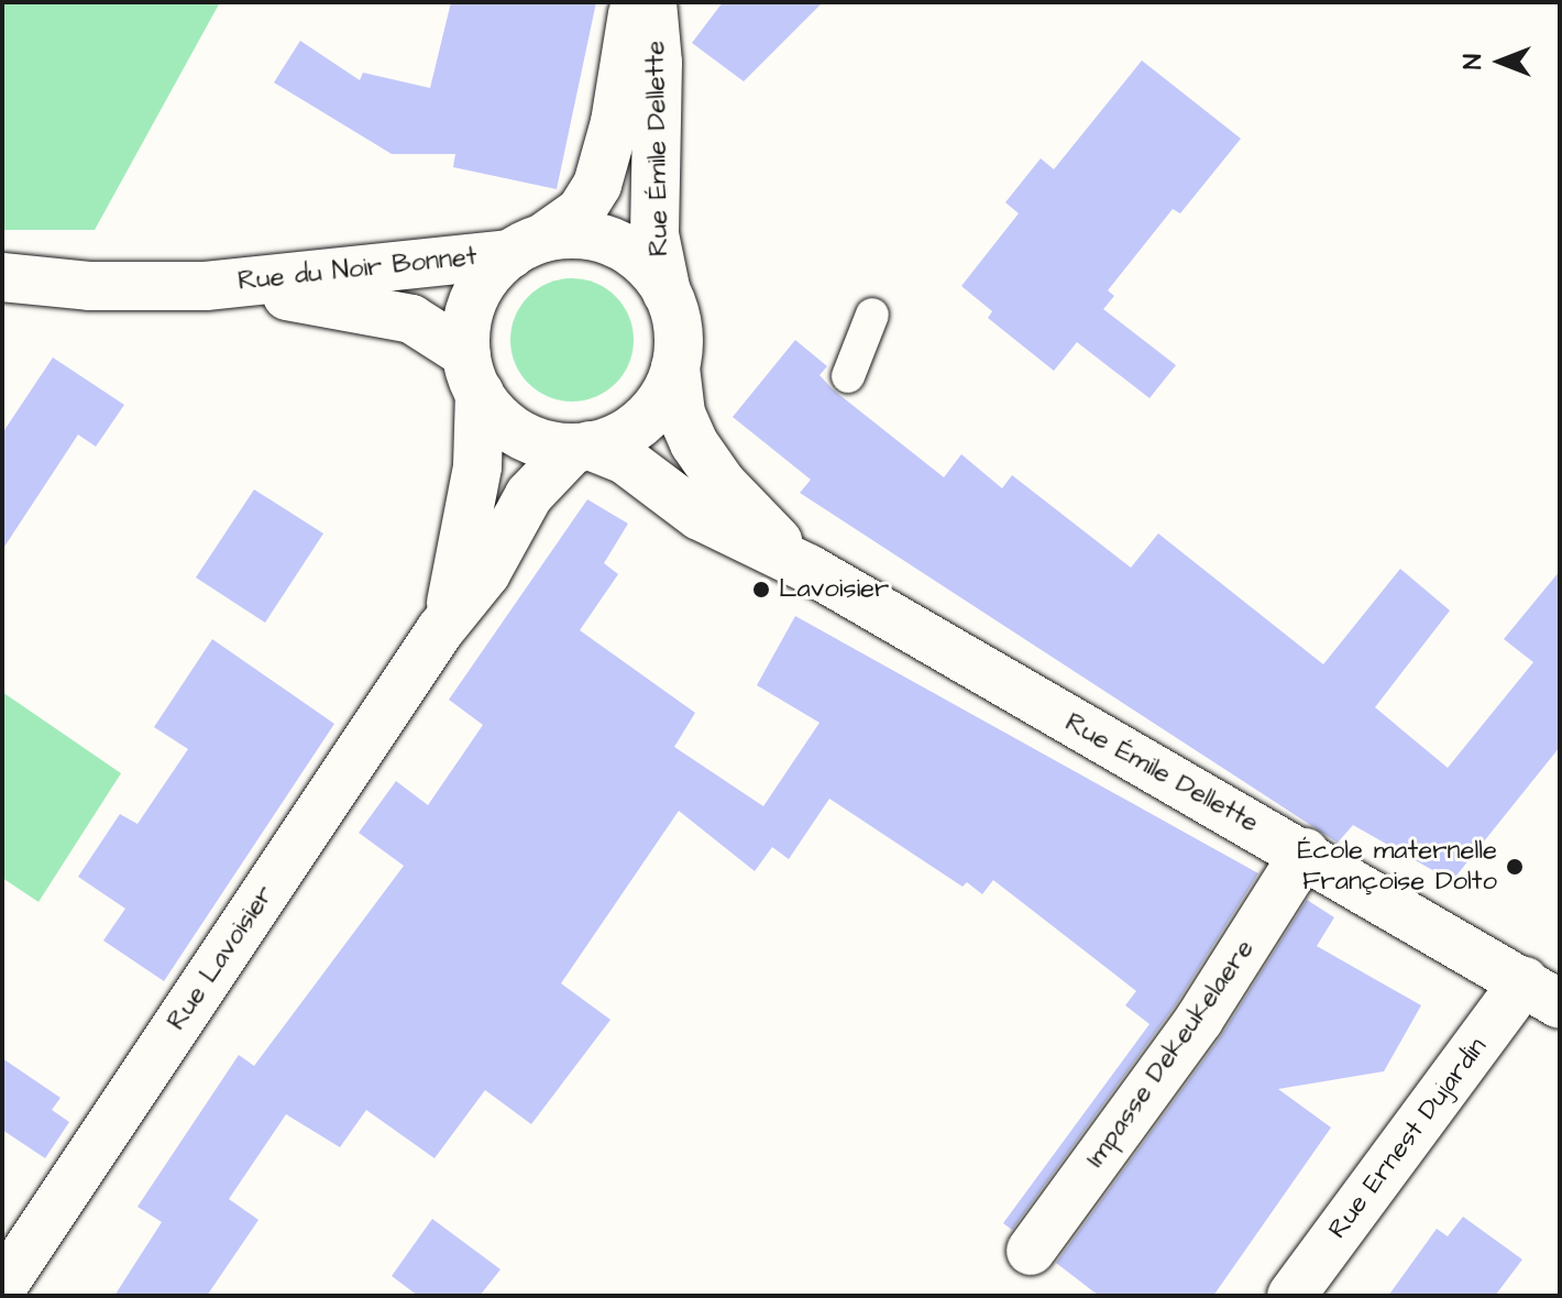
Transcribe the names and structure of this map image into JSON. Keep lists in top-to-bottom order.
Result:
{
  "streets": {
    "street": [
      "Rue Émile Dellette",
      "Rue du Noir Bonnet",
      "Rue Lavoisier",
      "Impasse Dekeukelaere",
      "Rue Ernest Dujardin"
    ]
  },
  "crossings": [
    ["Rue Émile Dellette", "Rue du Noir Bonnet"],
    ["Rue Émile Dellette", "Rue Lavoisier"],
    ["Rue Émile Dellette", "Impasse Dekeukelaere"],
    ["Rue Émile Dellette", "Rue Ernest Dujardin"],
    ["Rue du Noir Bonnet", "Rue Lavoisier"]
  ],
  "places": ["Lavoisier", "École maternelle Françoise Dolto"],
  "north": "left"
}
